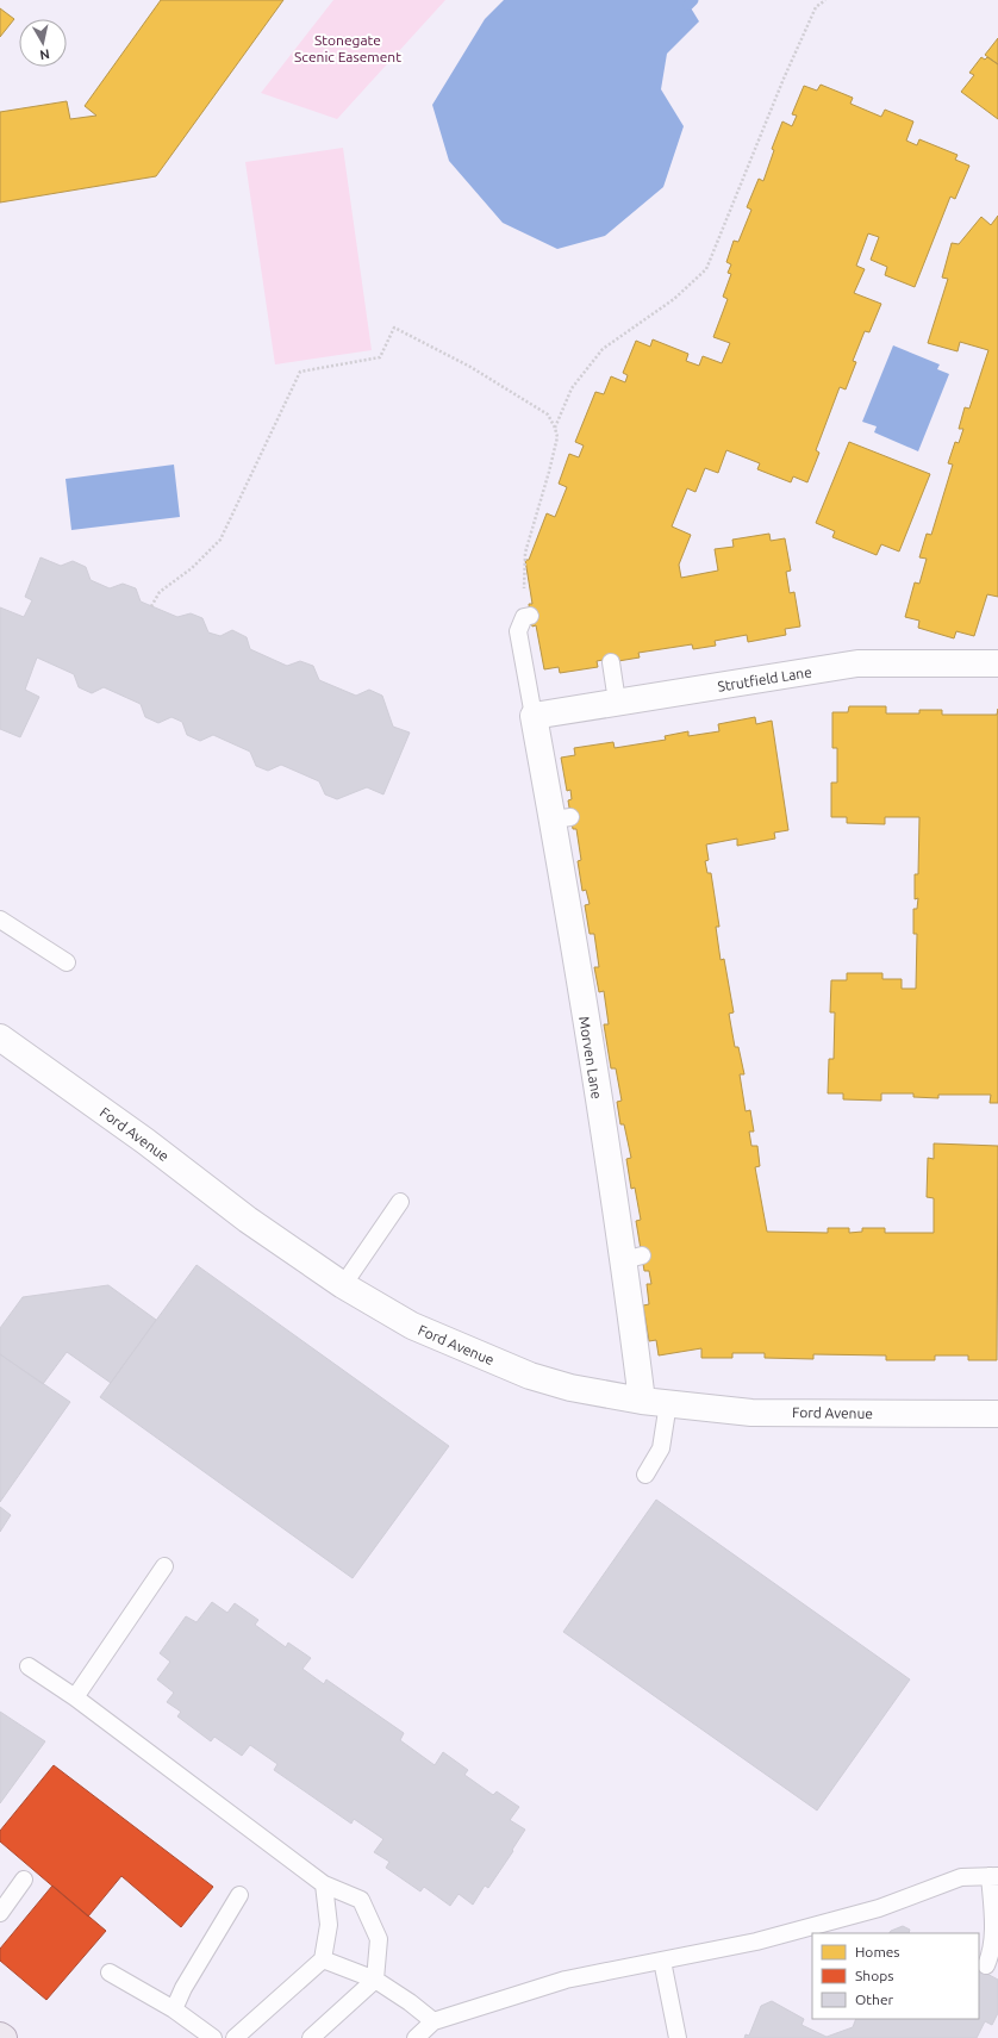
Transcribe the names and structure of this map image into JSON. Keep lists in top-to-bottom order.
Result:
{
  "streets": {
    "street": ["Strutfield Lane", "Morven Lane", "Ford Avenue"]
  },
  "crossings": [
    ["Strutfield Lane", "Morven Lane"],
    ["Morven Lane", "Ford Avenue"]
  ],
  "parks": ["Stonegate Scenic Easement"],
  "legend": ["Homes", "Shops", "Other"],
  "north": "bottom"
}
